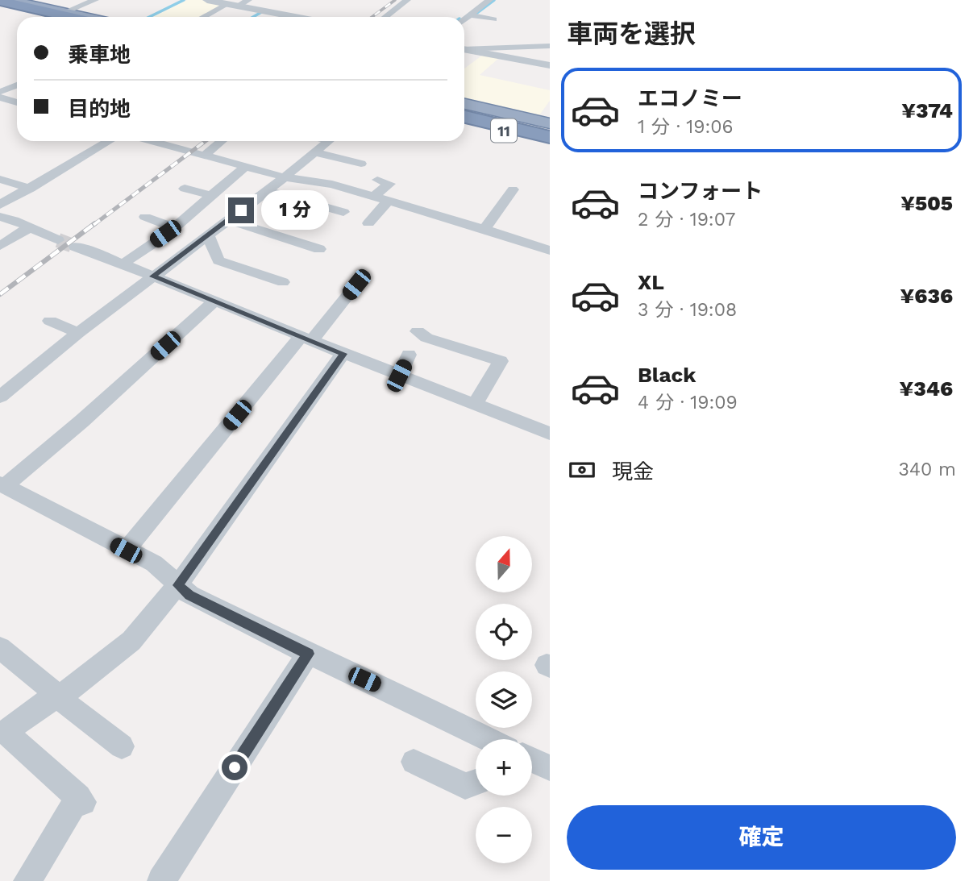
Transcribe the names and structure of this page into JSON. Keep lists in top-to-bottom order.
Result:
{
  "streets": {
    "highway": ["11"]
  },
  "north": "top",
  "page": {
    "heading": "車両を選択",
    "banner": ["乗車地", "目的地"],
    "list": [
      {
        "name": "エコノミー",
        "note": "1 分 · 19:06",
        "value": "¥374"
      },
      {
        "name": "コンフォート",
        "note": "2 分 · 19:07",
        "value": "¥505"
      },
      {
        "name": "XL",
        "note": "3 分 · 19:08",
        "value": "¥636"
      },
      {
        "name": "Black",
        "note": "4 分 · 19:09",
        "value": "¥346"
      }
    ],
    "bubble": "1 分",
    "pay": ["現金", "340 m"],
    "map_buttons": ["+", "−"],
    "buttons": "確定"
  }
}
